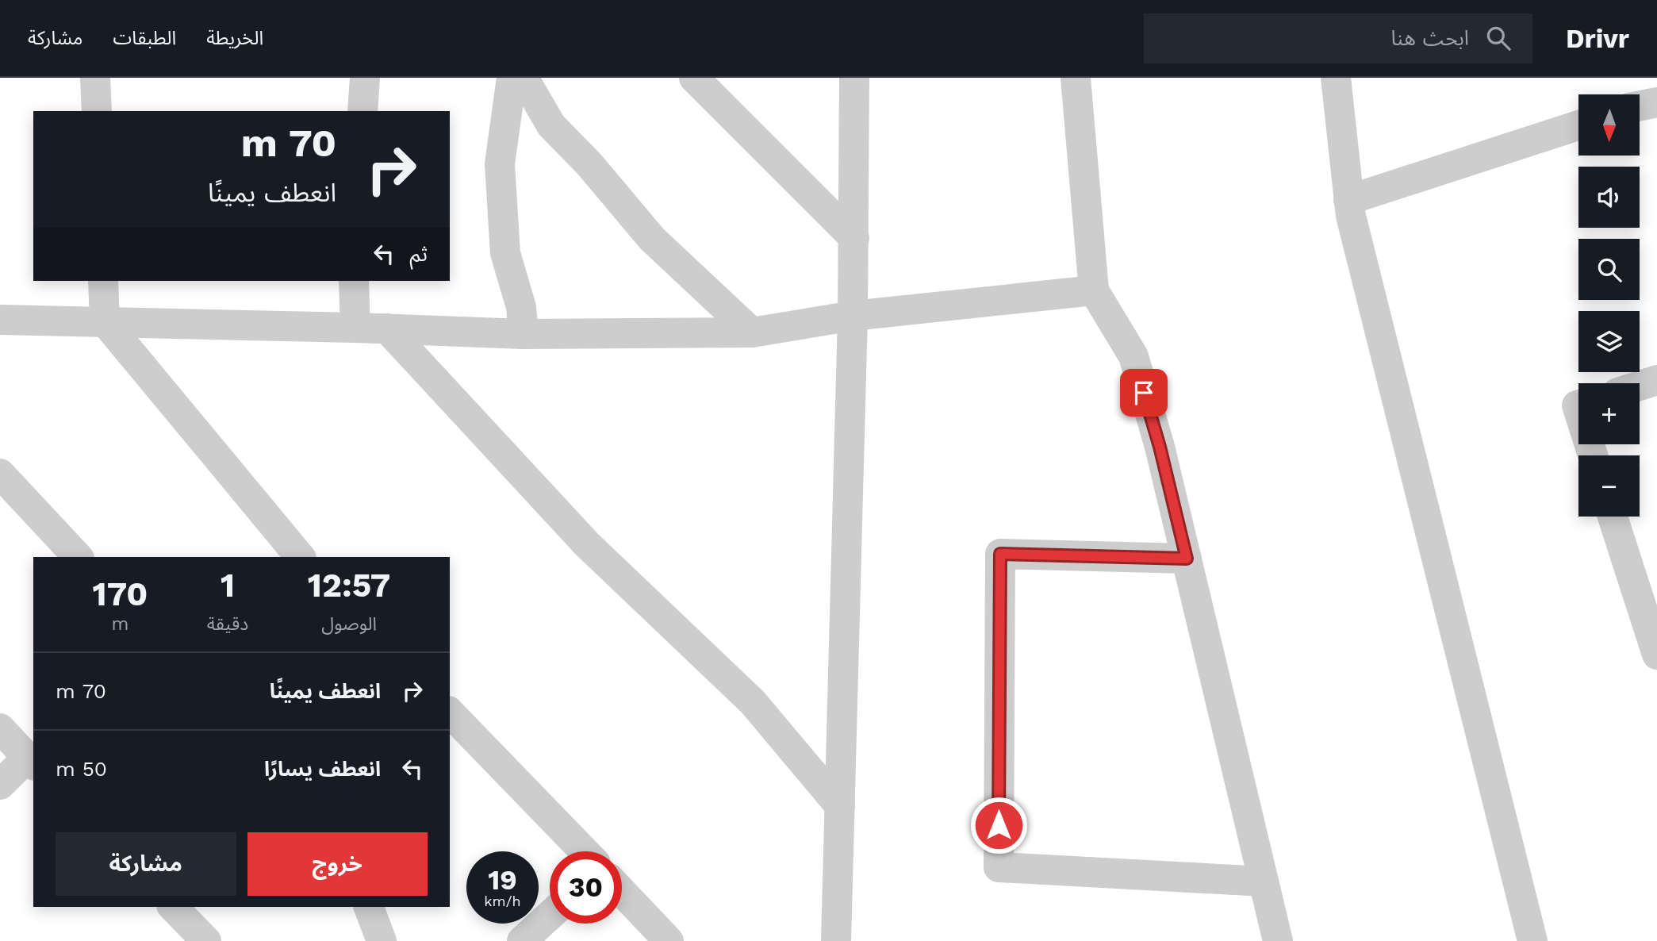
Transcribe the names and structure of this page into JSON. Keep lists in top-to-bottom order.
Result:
{
  "north": "bottom",
  "page": {
    "header": "Drivr",
    "search": "ابحث هنا",
    "nav": ["الخريطة", "الطبقات", "مشاركة"],
    "map_buttons": ["+", "−"],
    "turn": ["70 m", "انعطف يمينًا"],
    "then": "ثم",
    "eta": [
      "12:57",
      "الوصول",
      "1",
      "دقيقة",
      "170",
      "m"
    ],
    "list": [
      {
        "name": "انعطف يمينًا",
        "value": "70 m"
      },
      {
        "name": "انعطف يسارًا",
        "value": "50 m"
      }
    ],
    "buttons": ["خروج", "مشاركة"],
    "speed": "19 km/h",
    "limit": "30"
  }
}
